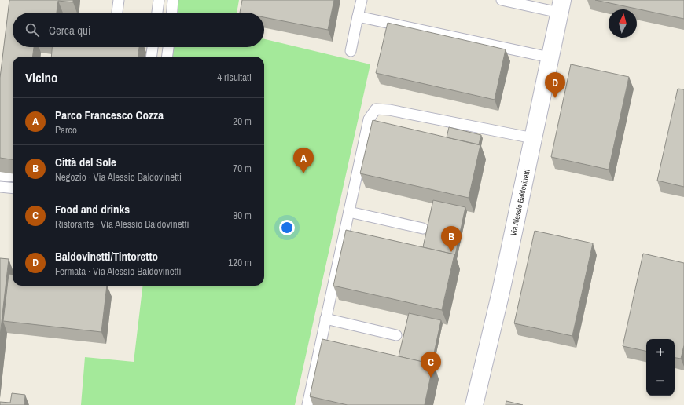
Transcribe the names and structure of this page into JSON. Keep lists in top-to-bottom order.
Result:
{
  "streets": {
    "street": ["Via Alessio Baldovinetti"]
  },
  "north": "top",
  "page": {
    "search": "Cerca qui",
    "heading": ["Vicino", "4 risultati"],
    "pins": [
      "D",
      "A",
      "B",
      "C"
    ],
    "list": [
      {
        "mark": "A",
        "name": "Parco Francesco Cozza",
        "note": "Parco",
        "value": "20 m"
      },
      {
        "mark": "B",
        "name": "Città del Sole",
        "note": "Negozio · Via Alessio Baldovinetti",
        "value": "70 m"
      },
      {
        "mark": "C",
        "name": "Food and drinks",
        "note": "Ristorante · Via Alessio Baldovinetti",
        "value": "80 m"
      },
      {
        "mark": "D",
        "name": "Baldovinetti/Tintoretto",
        "note": "Fermata · Via Alessio Baldovinetti",
        "value": "120 m"
      }
    ],
    "map_buttons": ["+", "−"]
  }
}
